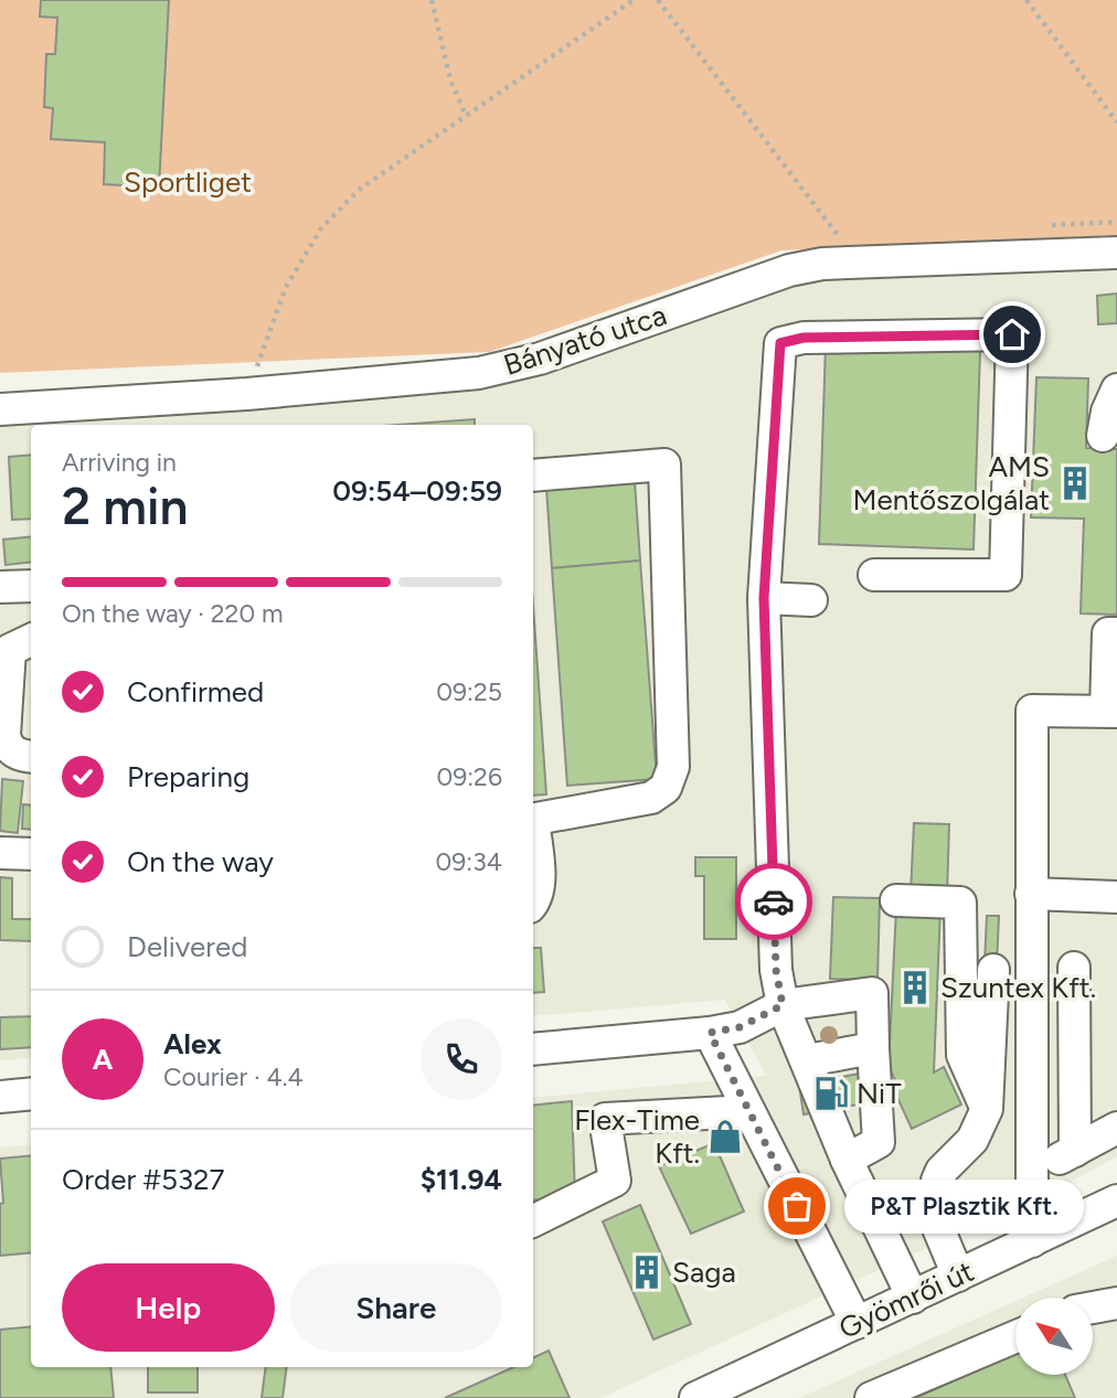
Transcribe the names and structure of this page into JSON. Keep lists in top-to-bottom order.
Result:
{
  "streets": {
    "street": ["Bányató utca", "Gyömrői út"]
  },
  "parks": ["Sportliget"],
  "places": {
    "building": ["AMS Mentőszolgálat", "Szuntex Kft.", "Saga"],
    "fuel station": ["NiT"],
    "shop": ["Flex-Time Kft."],
    "other": ["P&T Plasztik Kft."]
  },
  "north": "top left",
  "page": {
    "heading": ["2 min", "Arriving in", "09:54–09:59"],
    "panel": [
      "Alex",
      "Courier · 4.4",
      "Order #5327",
      "$11.94"
    ],
    "bar": "On the way · 220 m",
    "list": [
      ["Confirmed", "09:25"],
      ["Preparing", "09:26"],
      ["On the way", "09:34"],
      "Delivered"
    ],
    "round": "A",
    "bubble": "P&T Plasztik Kft.",
    "buttons": ["Help", "Share"]
  }
}
